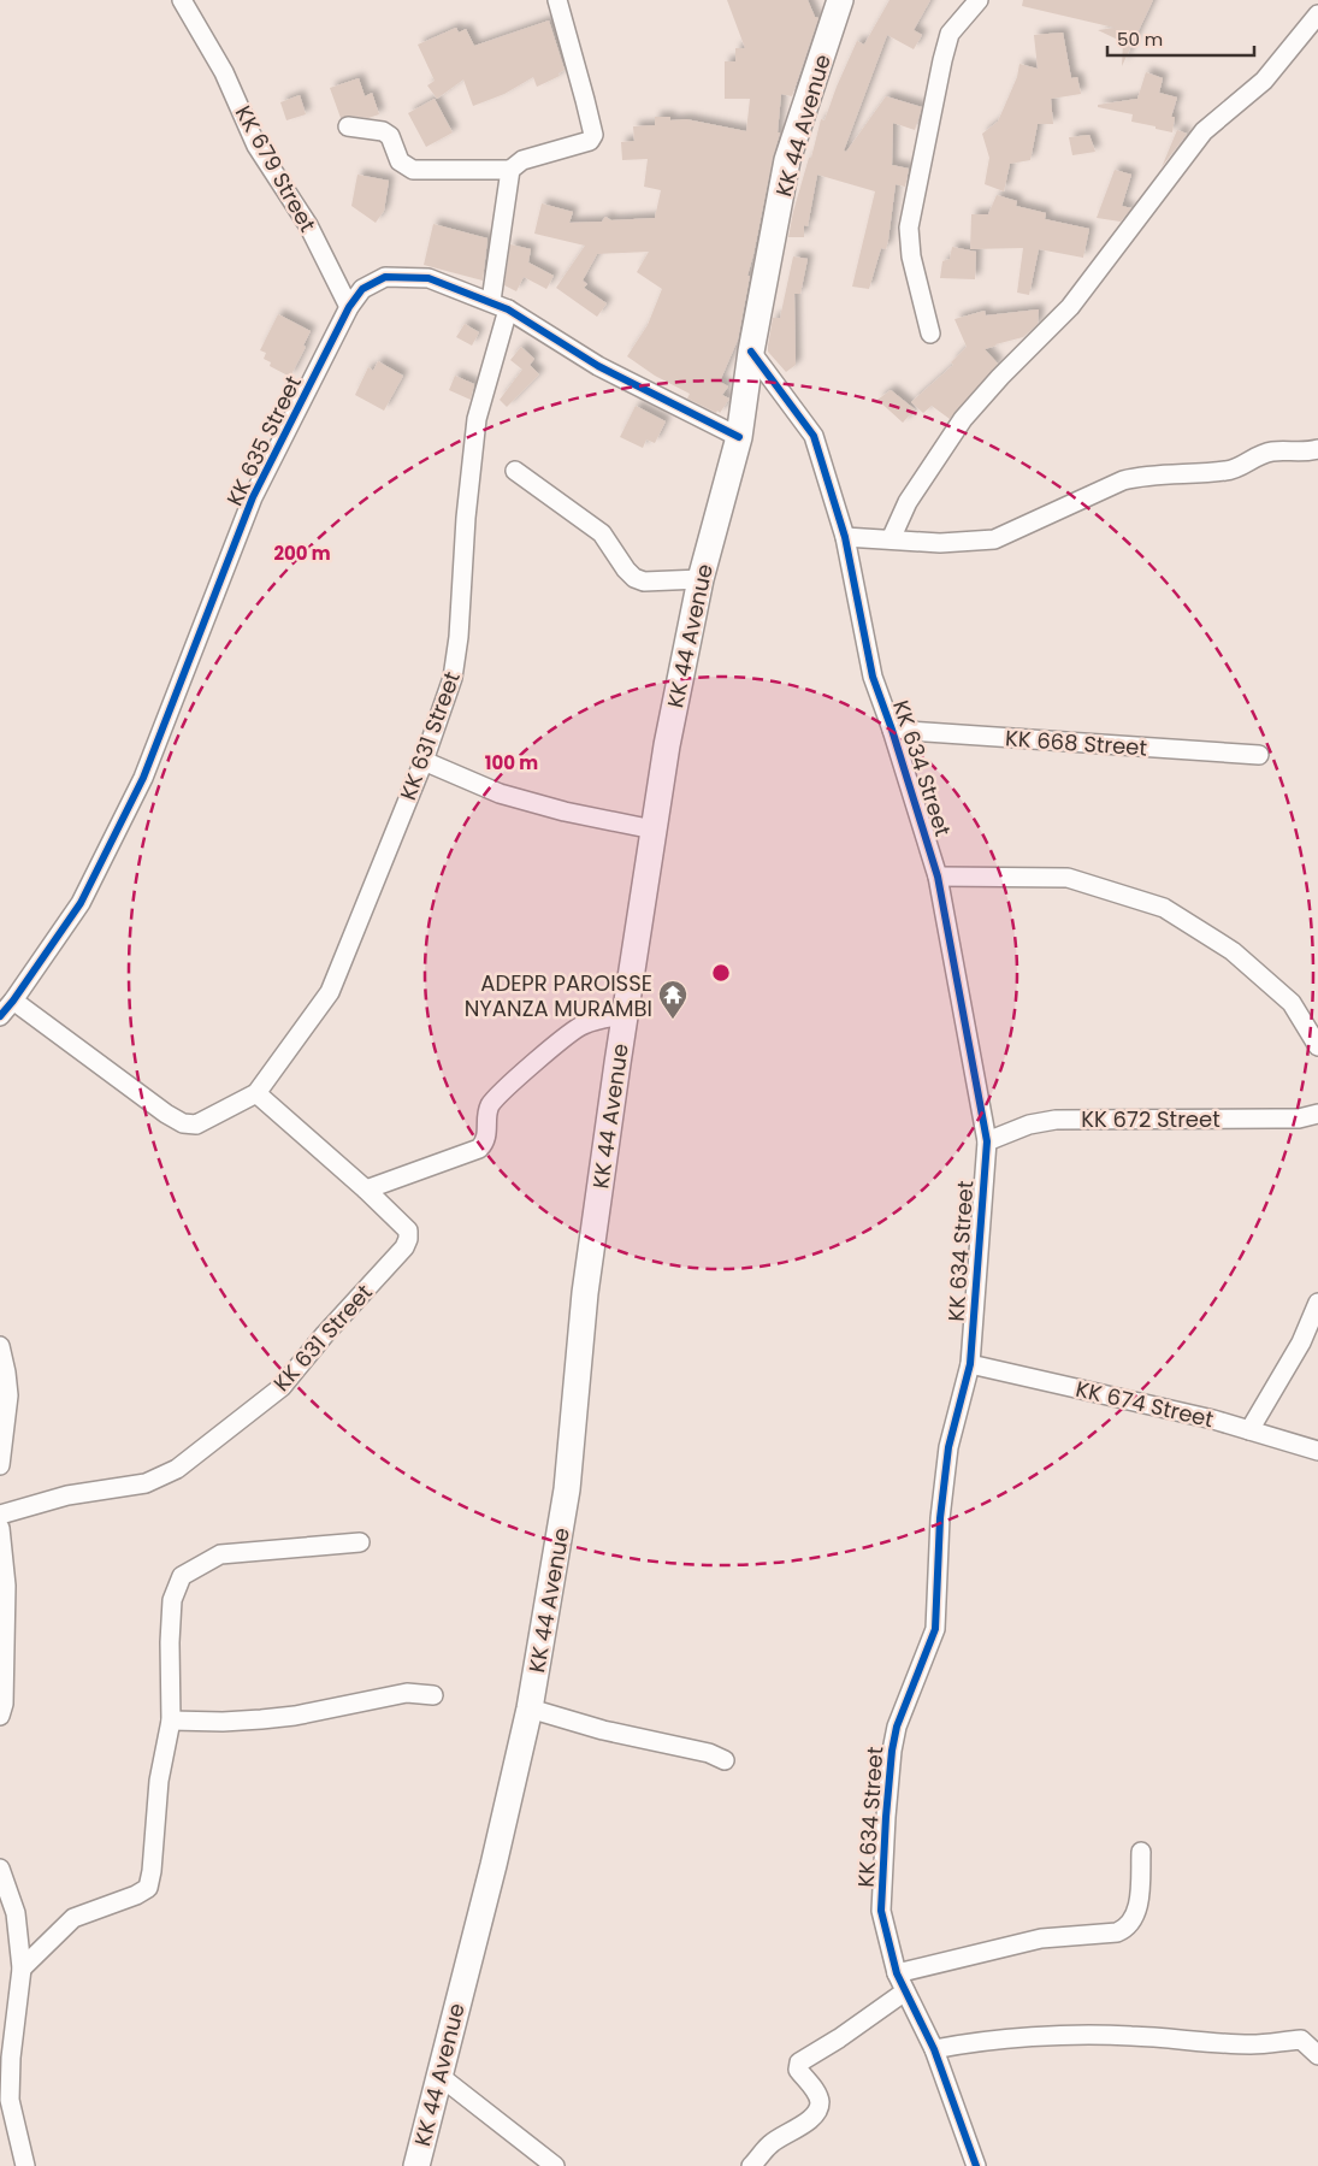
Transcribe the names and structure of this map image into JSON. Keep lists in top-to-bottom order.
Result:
{
  "streets": {
    "main road": ["KK 44 Avenue"],
    "street": [
      "KK 679 Street",
      "KK 635 Street",
      "KK 631 Street",
      "KK 668 Street",
      "KK 634 Street",
      "KK 672 Street",
      "KK 674 Street"
    ]
  },
  "crossings": [
    ["KK 44 Avenue", "KK 635 Street"],
    ["KK 44 Avenue", "KK 634 Street"],
    ["KK 679 Street", "KK 635 Street"],
    ["KK 635 Street", "KK 631 Street"],
    ["KK 668 Street", "KK 634 Street"],
    ["KK 634 Street", "KK 672 Street"],
    ["KK 634 Street", "KK 674 Street"]
  ],
  "places": {
    "temple": ["ADEPR PAROISSE NYANZA MURAMBI"]
  },
  "scale_bar": "50 m",
  "rings": ["200 m", "100 m"]
}
